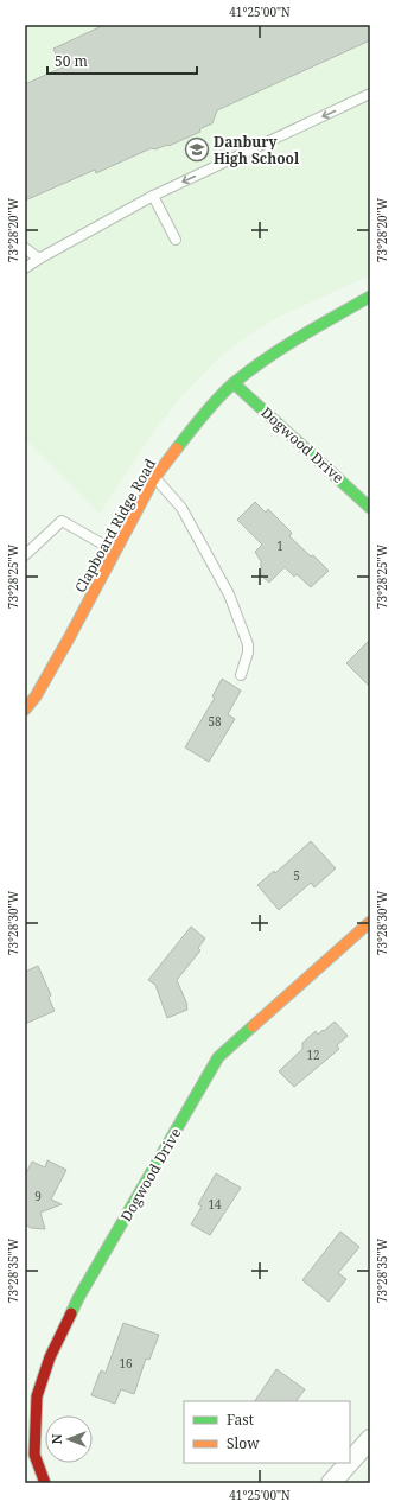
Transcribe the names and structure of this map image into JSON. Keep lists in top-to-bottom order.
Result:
{
  "streets": {
    "street": ["Dogwood Drive", "Clapboard Ridge Road"]
  },
  "crossings": [
    ["Dogwood Drive", "Clapboard Ridge Road"]
  ],
  "places": {
    "school or university": ["Danbury High School"]
  },
  "house_numbers": [
    "1",
    "58",
    "5",
    "12",
    "9",
    "14",
    "16"
  ],
  "legend": ["Fast", "Slow"],
  "scale_bar": "50 m",
  "north": "left",
  "coordinates": [
    "41°25'00\"N",
    "73°28'20\"W",
    "73°28'25\"W",
    "73°28'30\"W",
    "73°28'35\"W"
  ]
}
